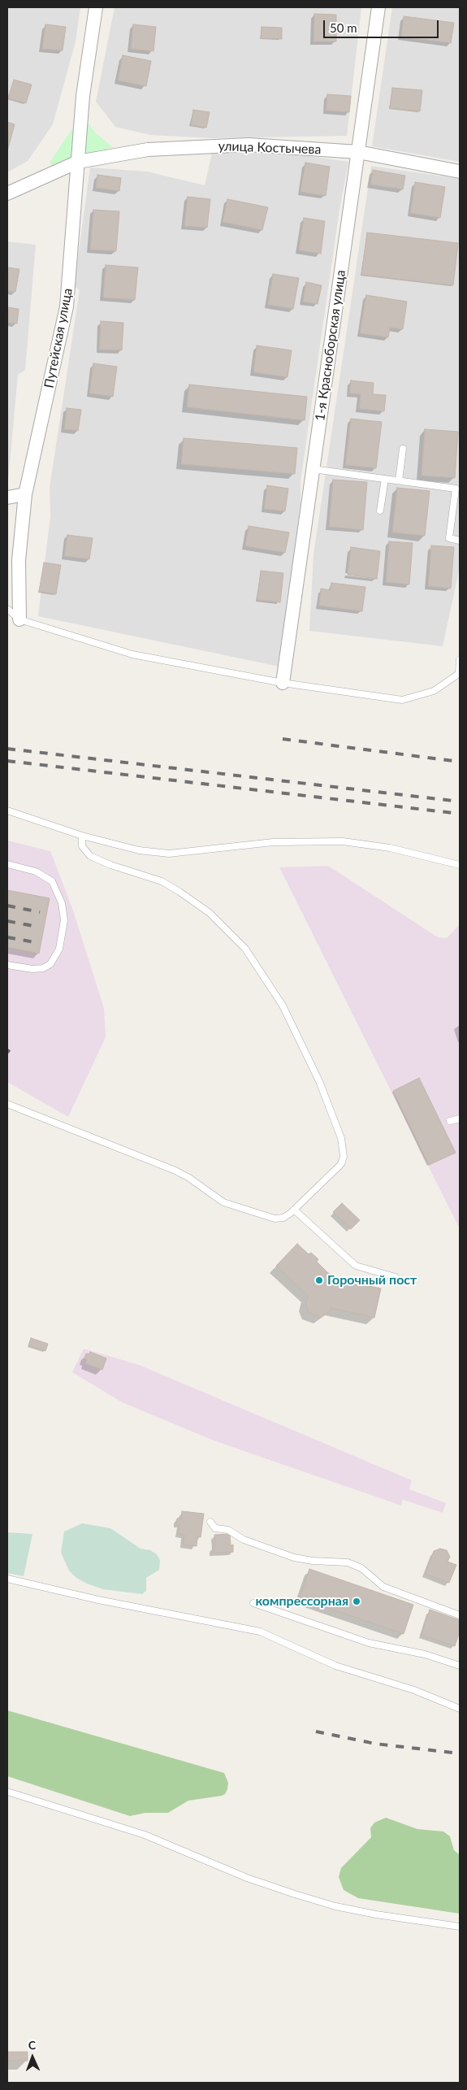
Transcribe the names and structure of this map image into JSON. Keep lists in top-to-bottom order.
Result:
{
  "streets": {
    "street": ["улица Костычева", "Путейская улица", "1-я Красноборская улица"]
  },
  "crossings": [
    ["улица Костычева", "Путейская улица"],
    ["улица Костычева", "1-я Красноборская улица"]
  ],
  "places": ["Горочный пост", "компрессорная"],
  "scale_bar": "50 m",
  "north": "top"
}
